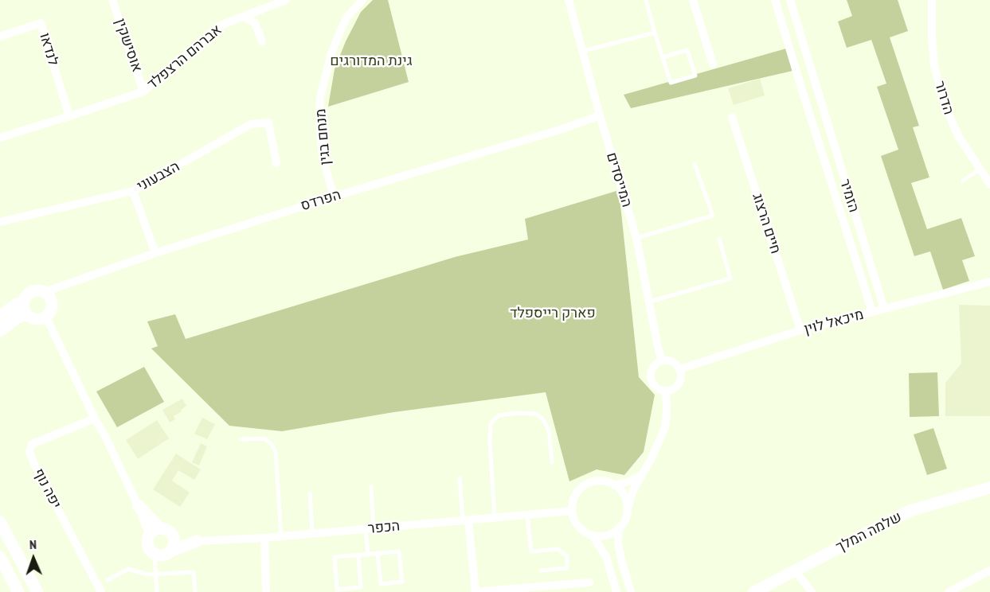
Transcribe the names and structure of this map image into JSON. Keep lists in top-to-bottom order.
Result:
{
  "streets": {
    "street": [
      "אוסישקין",
      "לנדאו",
      "אברהם הרצפלד",
      "הדרור",
      "מנחם בגין",
      "הצבעוני",
      "המייסדים",
      "הזמיר",
      "הפרדס",
      "חיים הרצוג",
      "מיכאל לוין",
      "יפה נוף",
      "הכפר",
      "שלמה המלך"
    ]
  },
  "crossings": [
    ["אוסישקין", "אברהם הרצפלד"],
    ["לנדאו", "אברהם הרצפלד"],
    ["מנחם בגין", "הפרדס"],
    ["המייסדים", "הפרדס"],
    ["המייסדים", "מיכאל לוין"],
    ["הזמיר", "מיכאל לוין"],
    ["חיים הרצוג", "מיכאל לוין"]
  ],
  "parks": ["גינת המדורגים", "פארק רייספלד"],
  "north": "top"
}
